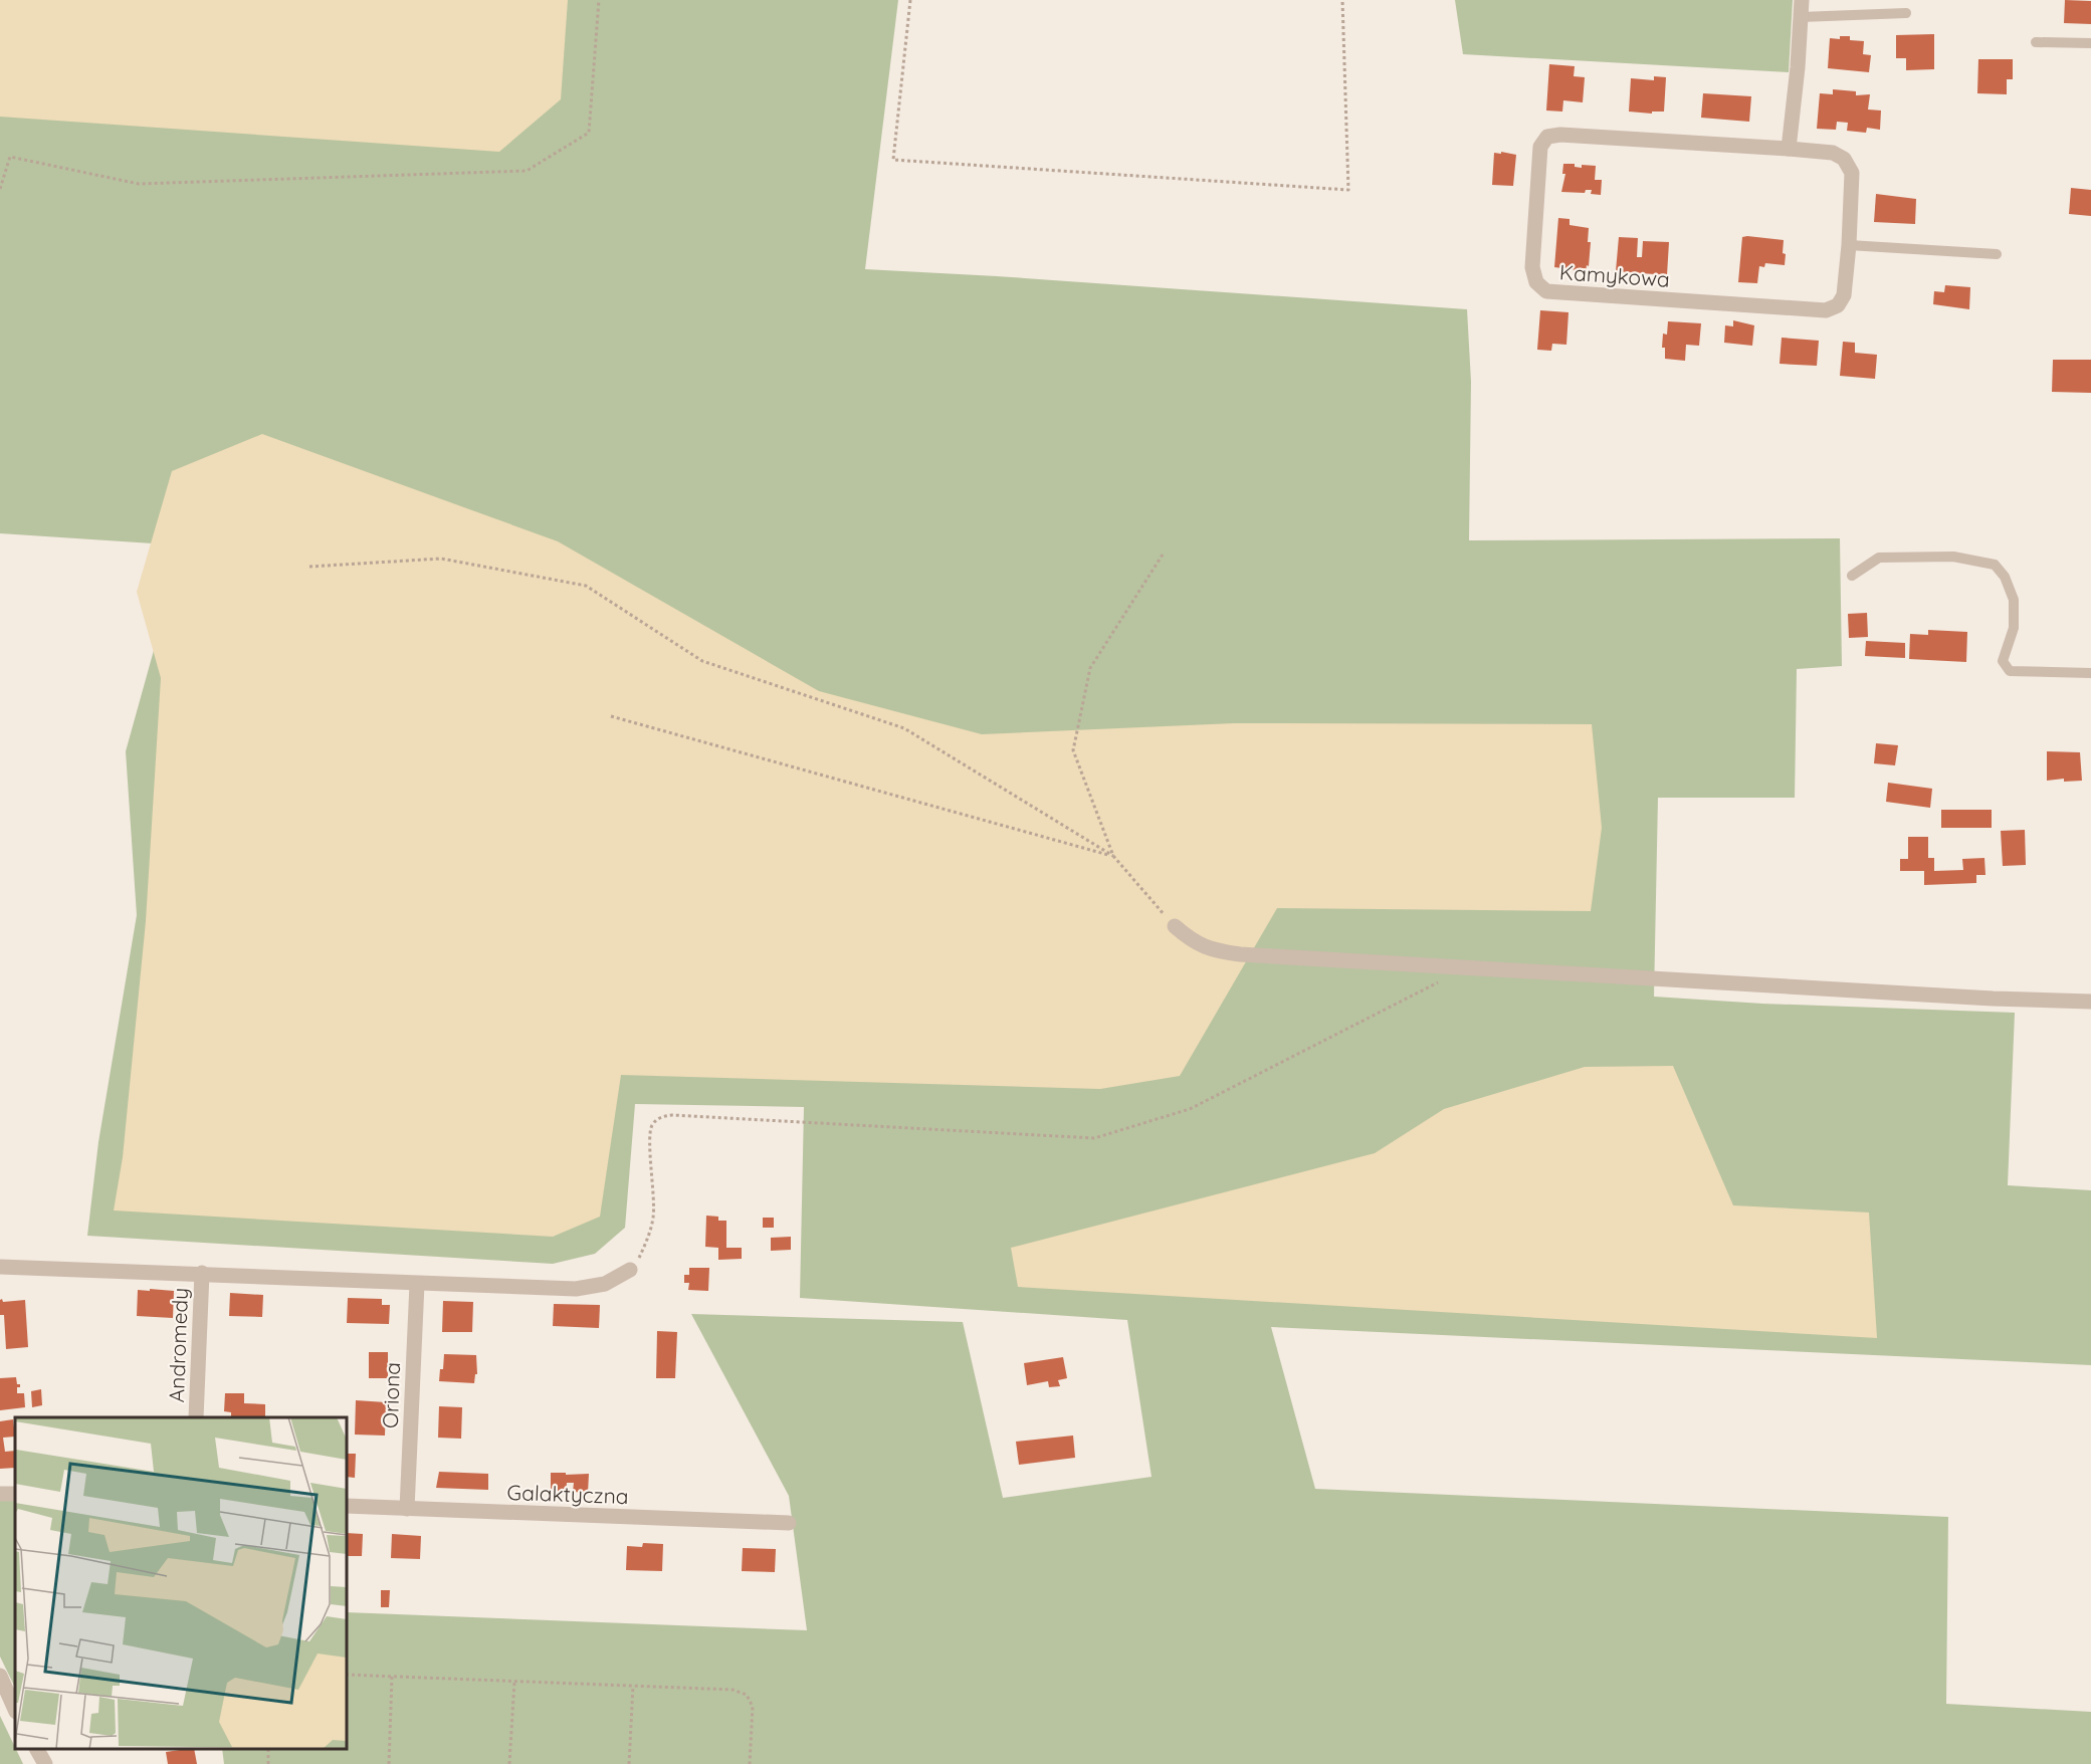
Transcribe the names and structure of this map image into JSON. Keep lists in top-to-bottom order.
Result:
{
  "streets": {
    "street": [
      "Kamykowa",
      "Andromedy",
      "Oriona",
      "Galaktyczna"
    ]
  },
  "crossings": [
    ["Oriona", "Galaktyczna"]
  ]
}
